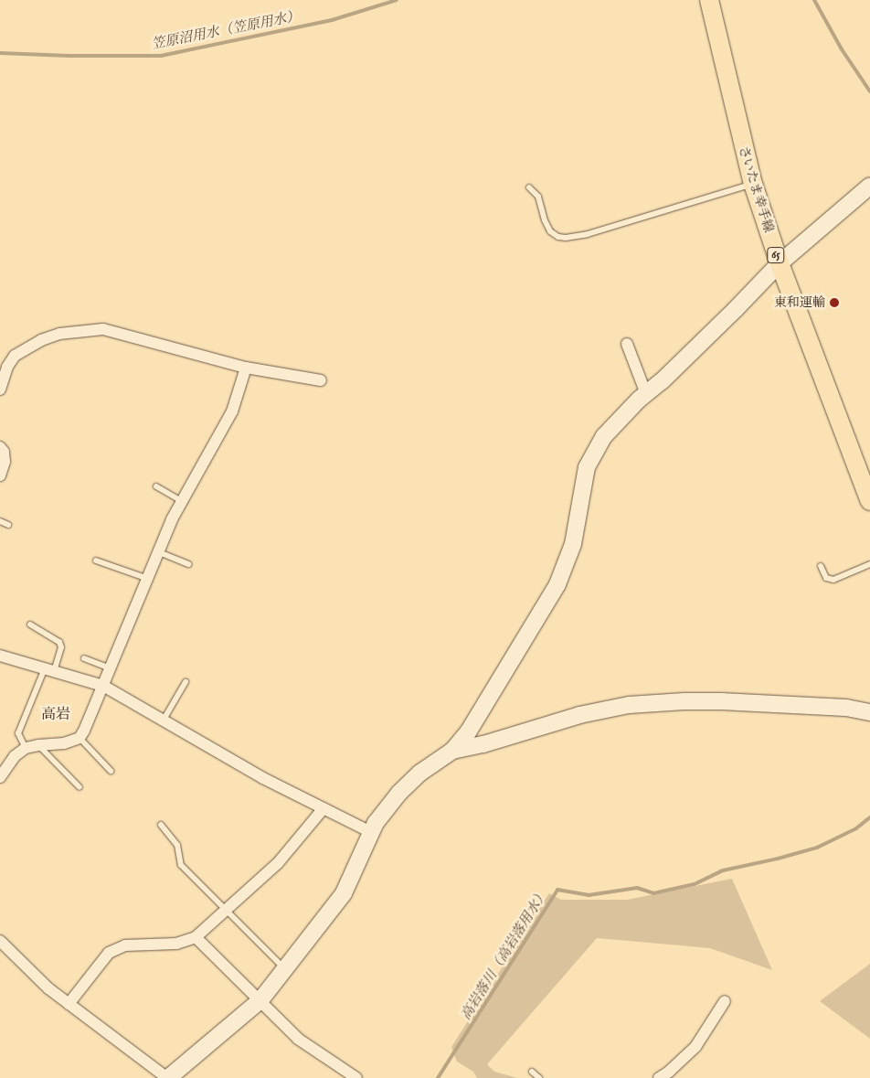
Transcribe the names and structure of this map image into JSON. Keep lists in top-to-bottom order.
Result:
{
  "streets": {
    "main road": ["さいたま幸手線", "65"]
  },
  "districts": ["高岩"],
  "water": ["笠原沼用水（笠原用水）", "高岩落川（高岩落用水）"],
  "places": ["東和運輸"]
}
